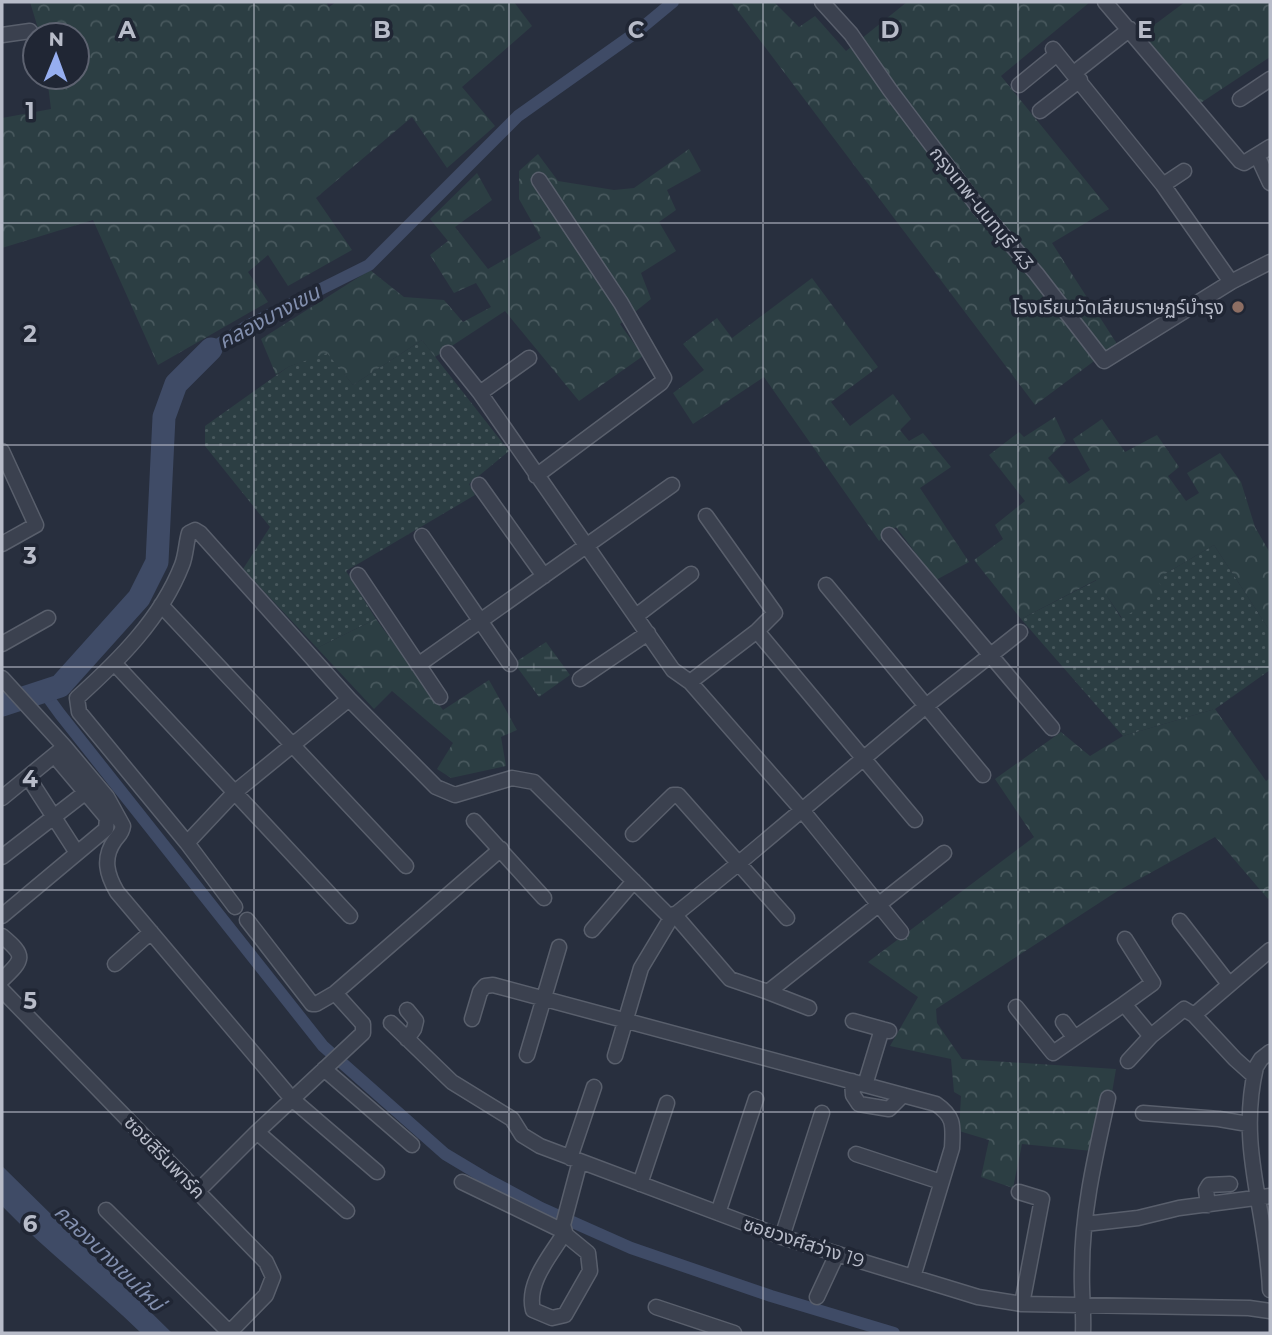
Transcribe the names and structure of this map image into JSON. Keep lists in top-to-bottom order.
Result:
{
  "streets": {
    "street": ["กรุงเทพ-นนทบุรี 43", "ซอยสิรีนพาร์ค", "ซอยวงศ์สว่าง 19"]
  },
  "water": ["คลองบางเขน", "คลองบางเขนใหม่"],
  "places": ["โรงเรียนวัดเลียบราษฏร์บำรุง"],
  "north": "top",
  "grid": {
    "columns": [
      "A",
      "B",
      "C",
      "D",
      "E"
    ],
    "rows": [
      "1",
      "2",
      "3",
      "4",
      "5",
      "6"
    ]
  }
}
